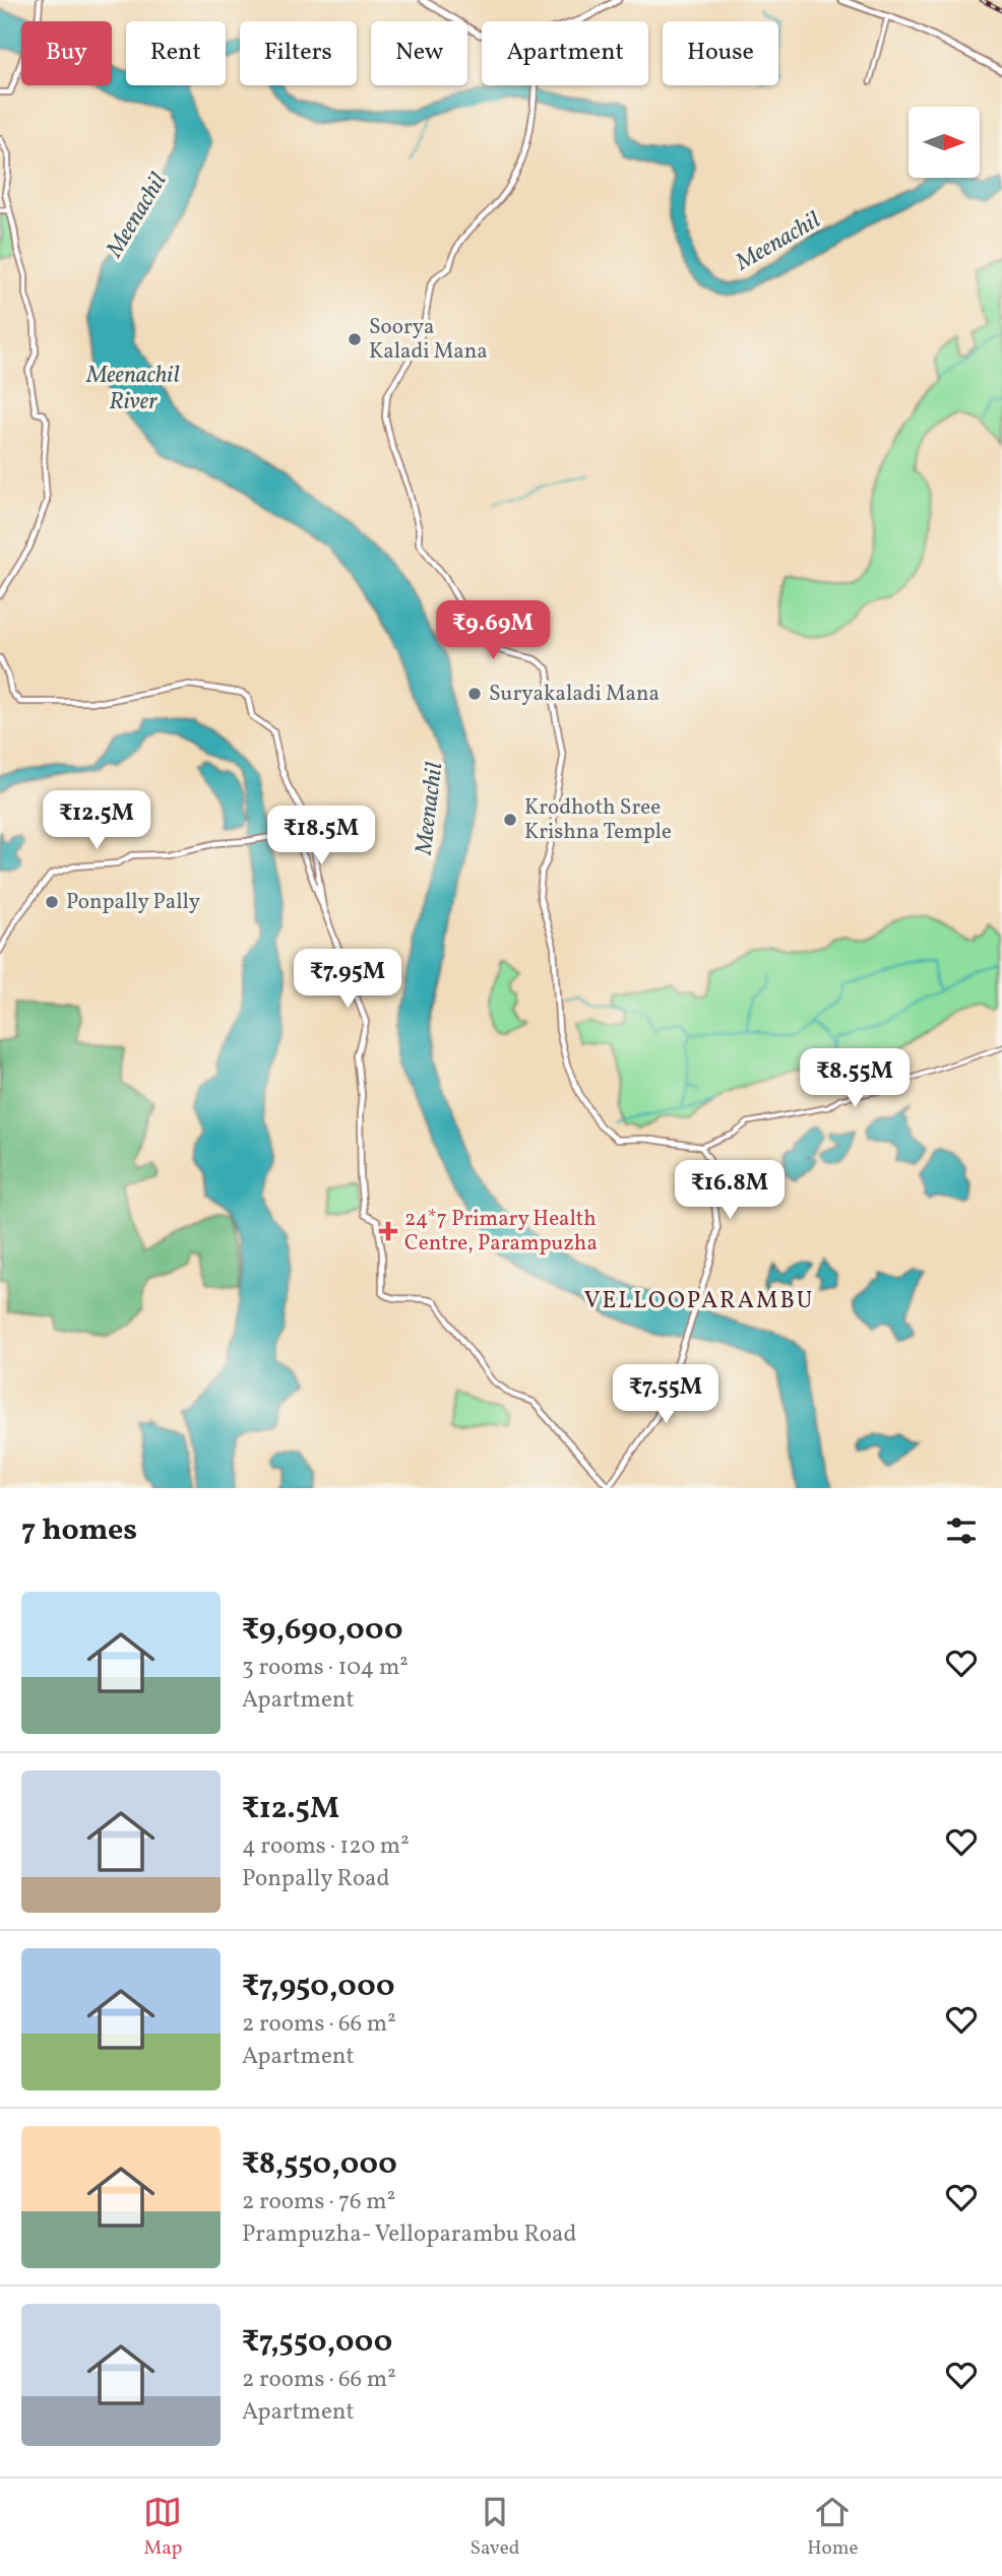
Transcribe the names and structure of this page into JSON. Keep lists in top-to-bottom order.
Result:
{
  "districts": ["VELLOOPARAMBU"],
  "water": ["Meenachil", "Meenachil River"],
  "places": {
    "other": [
      "Soorya Kaladi Mana",
      "Suryakaladi Mana",
      "Krodhoth Sree Krishna Temple",
      "Ponpally Pally"
    ],
    "health": ["24*7 Primary Health Centre, Parampuzha"]
  },
  "north": "right",
  "page": {
    "chip": [
      "Buy",
      "Rent",
      "Filters",
      "New",
      "Apartment",
      "House"
    ],
    "price": [
      "₹9.69M",
      "₹12.5M",
      "₹18.5M",
      "₹7.95M",
      "₹8.55M",
      "₹16.8M",
      "₹7.55M"
    ],
    "heading": "7 homes",
    "list": [
      {
        "name": "₹9,690,000",
        "note": "3 rooms · 104 m² · Apartment"
      },
      {
        "name": "₹12.5M",
        "note": "4 rooms · 120 m² · Ponpally Road"
      },
      {
        "name": "₹7,950,000",
        "note": "2 rooms · 66 m² · Apartment"
      },
      {
        "name": "₹8,550,000",
        "note": "2 rooms · 76 m² · Prampuzha- Velloparambu Road"
      },
      {
        "name": "₹7,550,000",
        "note": "2 rooms · 66 m² · Apartment"
      }
    ],
    "tabs": ["Map", "Saved", "Home"]
  }
}
